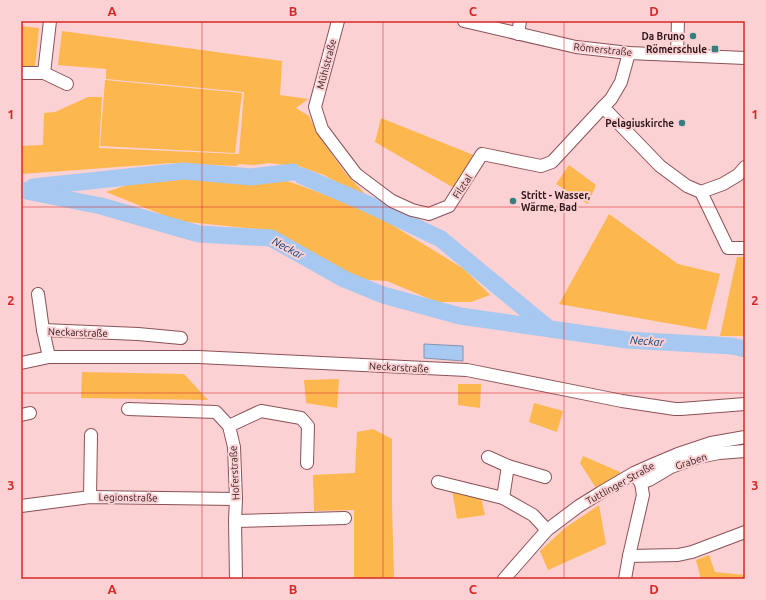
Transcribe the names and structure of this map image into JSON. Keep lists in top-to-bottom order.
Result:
{
  "streets": {
    "street": [
      "Römerstraße",
      "Mühlstraße",
      "Filztal",
      "Neckarstraße",
      "Graben",
      "Hoferstraße",
      "Tuttlinger Straße",
      "Legionstraße"
    ]
  },
  "crossings": [
    ["Mühlstraße", "Filztal"],
    ["Graben", "Tuttlinger Straße"],
    ["Hoferstraße", "Legionstraße"]
  ],
  "water": ["Neckar"],
  "places": {
    "other": ["Da Bruno", "Pelagiuskirche", "Stritt - Wasser, Wärme, Bad"],
    "transit": ["Römerschule"]
  },
  "grid": {
    "columns": [
      "A",
      "B",
      "C",
      "D"
    ],
    "rows": ["1", "2", "3"]
  }
}
